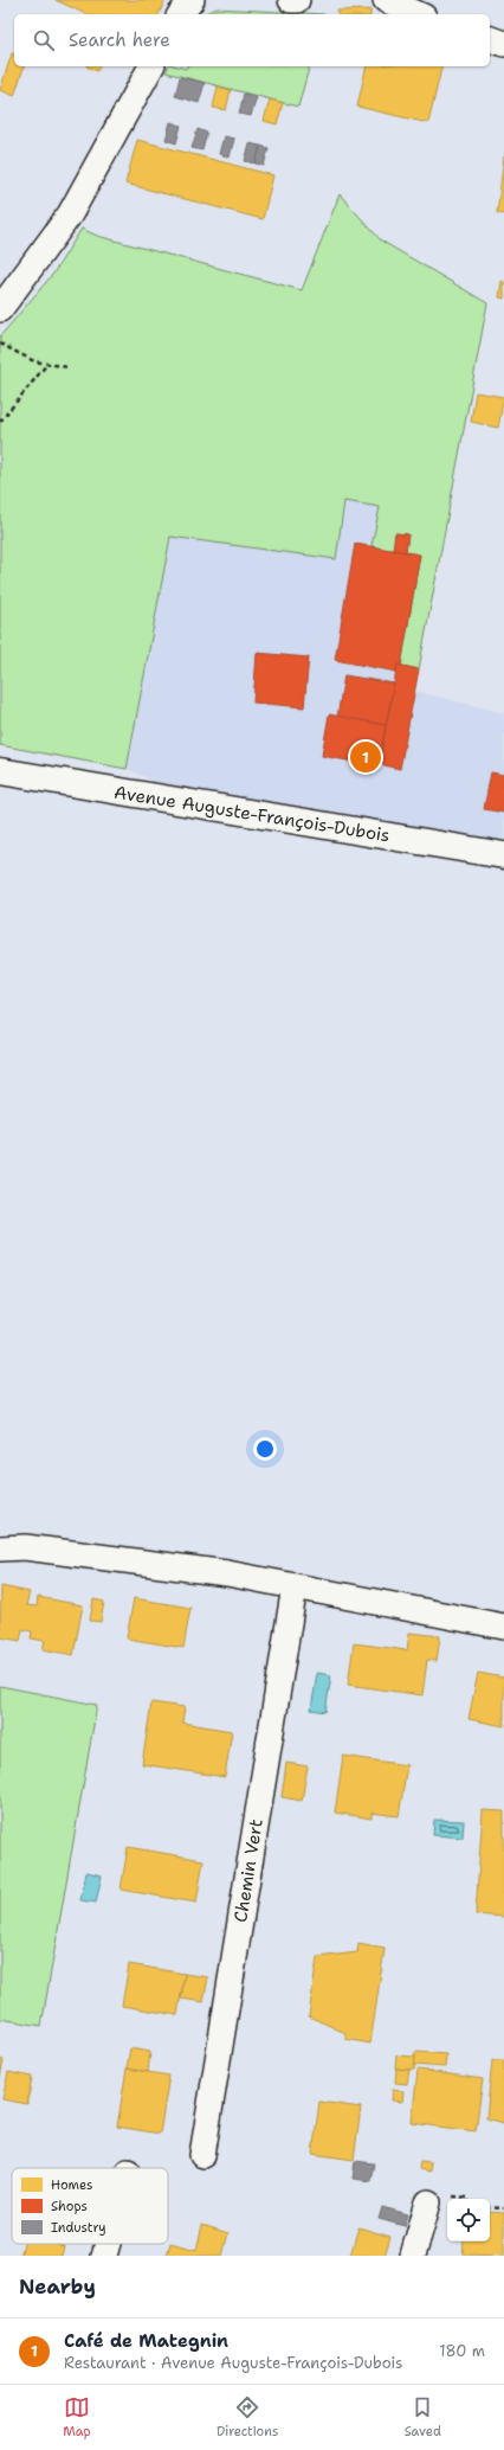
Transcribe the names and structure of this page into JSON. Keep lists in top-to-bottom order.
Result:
{
  "streets": {
    "main road": ["Avenue Auguste-François-Dubois"],
    "street": ["Chemin Vert"]
  },
  "legend": ["Homes", "Shops", "Industry"],
  "page": {
    "search": "Search here",
    "pins": "1",
    "heading": "Nearby",
    "list": [
      {
        "mark": "1",
        "name": "Café de Mategnin",
        "note": "Restaurant · Avenue Auguste-François-Dubois",
        "value": "180 m"
      }
    ],
    "nav": ["Map", "Directions", "Saved"]
  }
}
